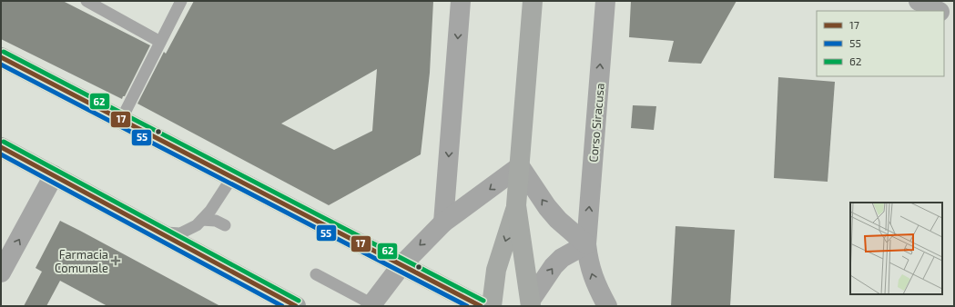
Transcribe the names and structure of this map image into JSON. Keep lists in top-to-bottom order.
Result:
{
  "streets": {
    "street": ["Corso Siracusa"]
  },
  "places": {
    "health": ["Farmacia Comunale"]
  },
  "lines": ["transit line 62", "transit line 17", "transit line 55"],
  "legend": ["17", "55", "62"]
}
